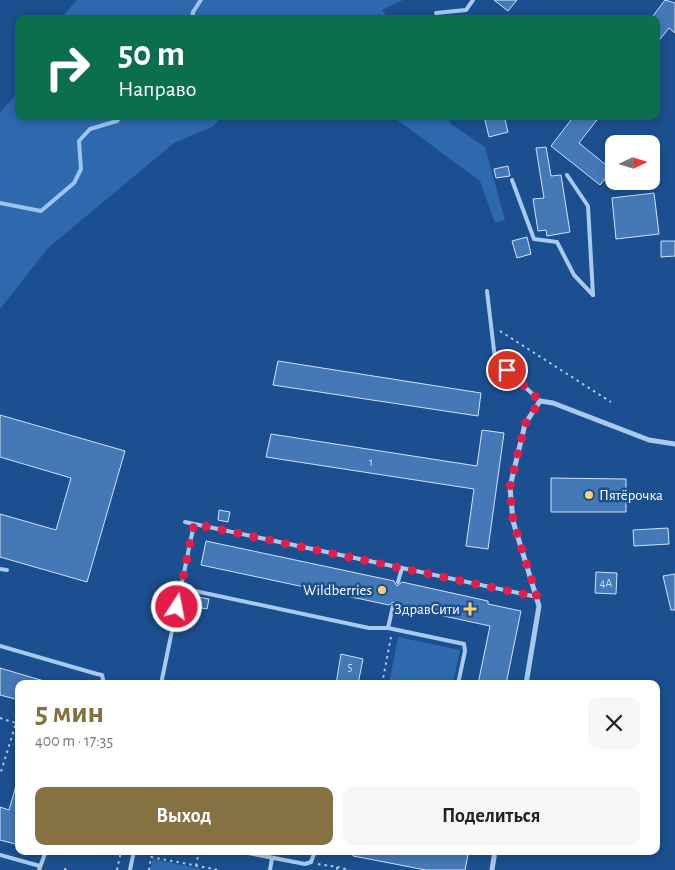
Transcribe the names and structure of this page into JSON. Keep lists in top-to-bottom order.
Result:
{
  "places": {
    "other": ["Пятёрочка", "Wildberries"],
    "health": ["ЗдравСити"]
  },
  "house_numbers": ["1", "4А", "5"],
  "north": "right",
  "page": {
    "turn": ["50 m", "Направо"],
    "heading": ["5 мин", "400 m · 17:35"],
    "buttons": ["Выход", "Поделиться"]
  }
}
